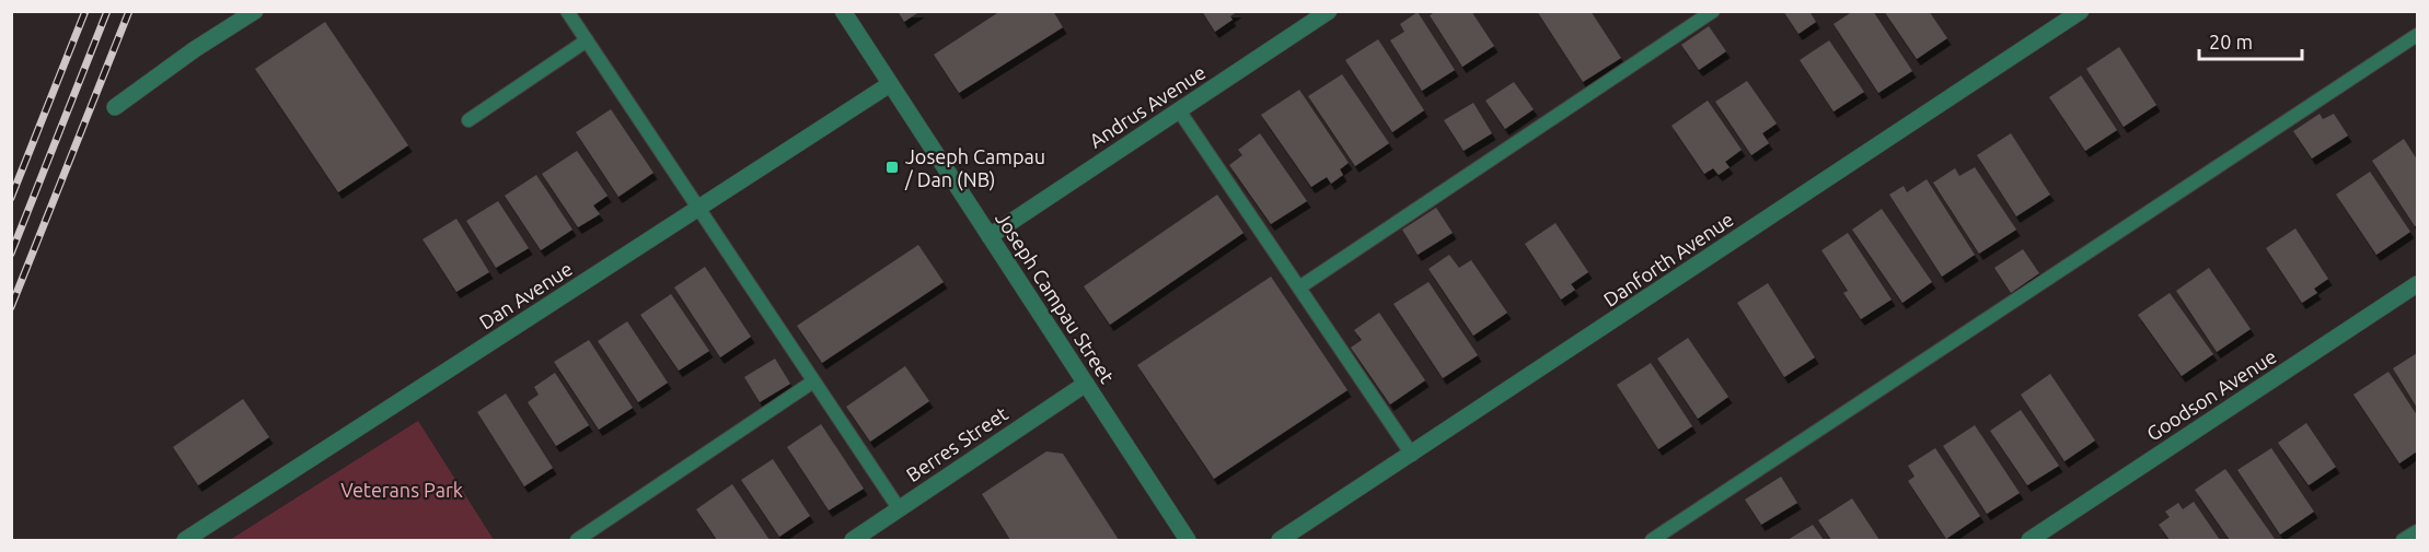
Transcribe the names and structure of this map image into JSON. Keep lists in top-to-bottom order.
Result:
{
  "streets": {
    "street": [
      "Andrus Avenue",
      "Danforth Avenue",
      "Dan Avenue",
      "Joseph Campau Street",
      "Goodson Avenue",
      "Berres Street"
    ]
  },
  "crossings": [
    ["Andrus Avenue", "Joseph Campau Street"],
    ["Dan Avenue", "Joseph Campau Street"],
    ["Joseph Campau Street", "Berres Street"]
  ],
  "parks": ["Veterans Park"],
  "places": {
    "transit": ["Joseph Campau / Dan (NB)"]
  },
  "scale_bar": "20 m"
}
